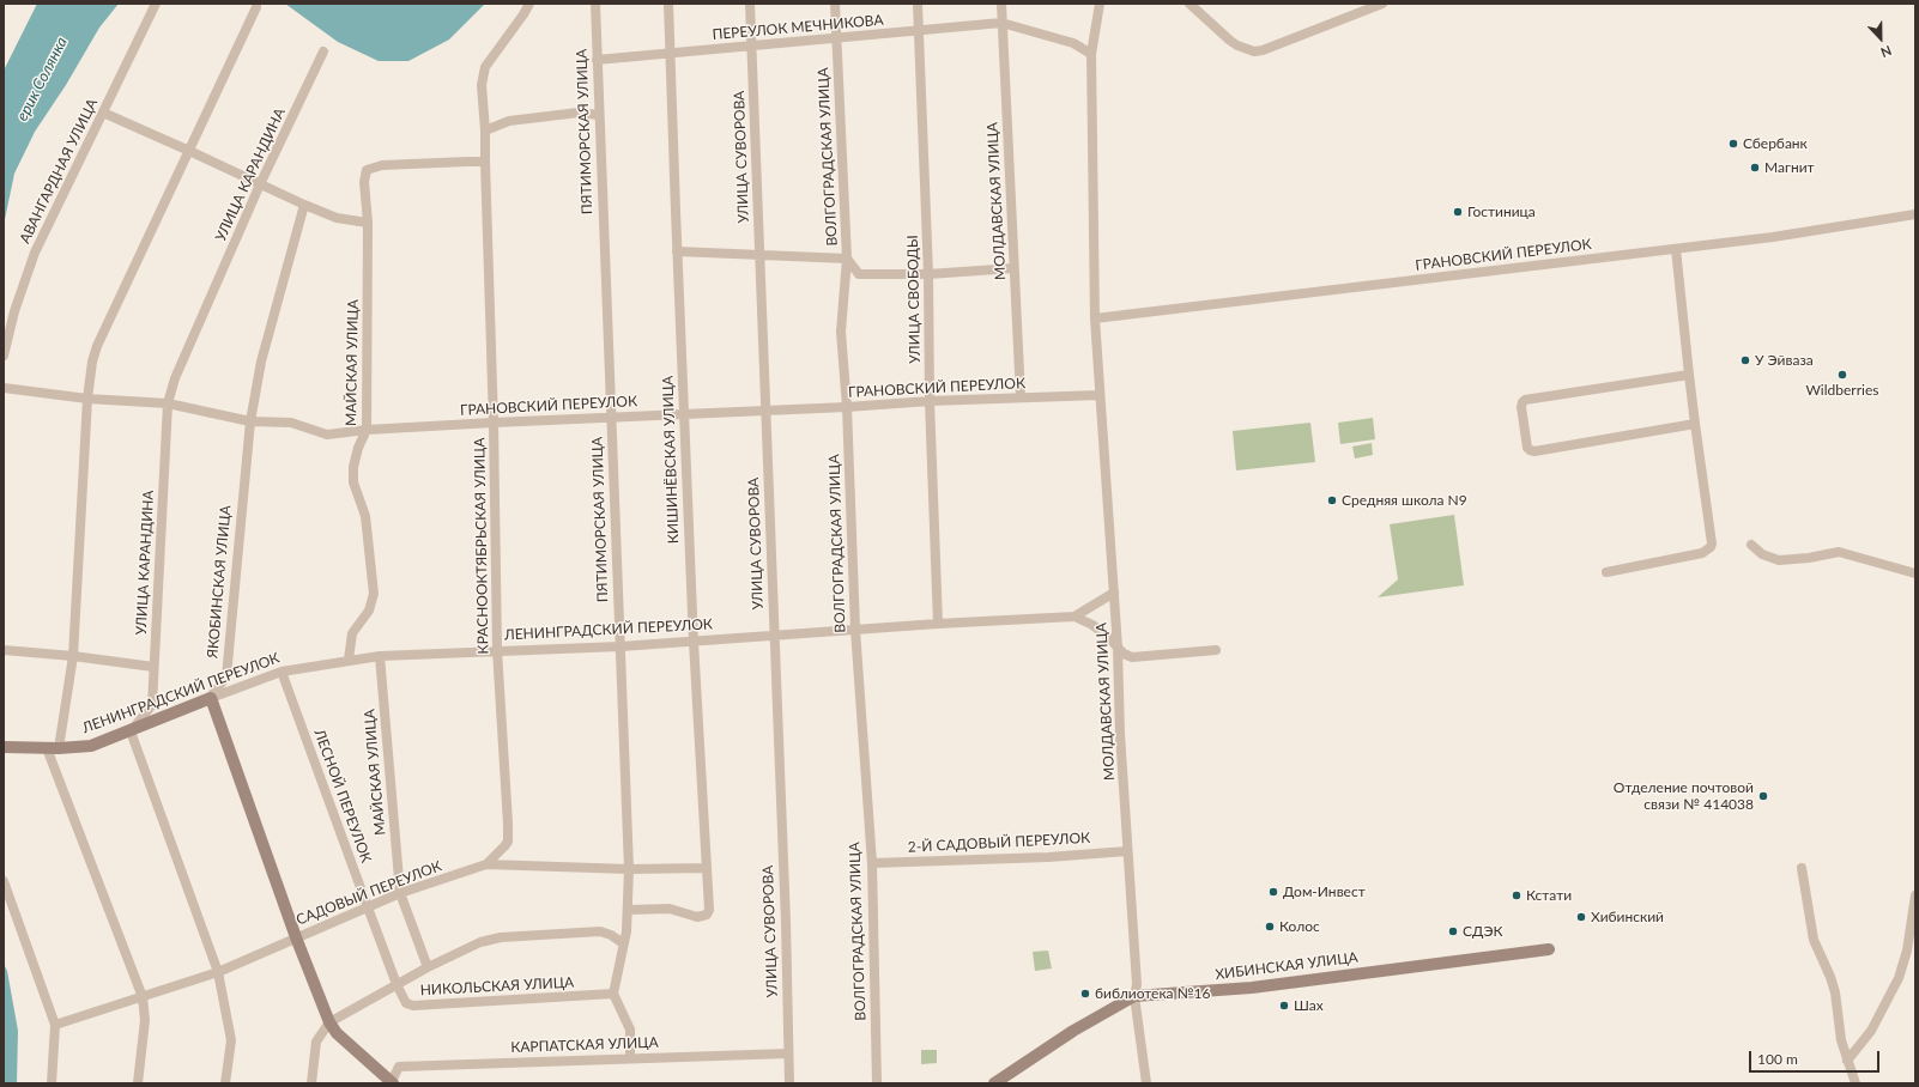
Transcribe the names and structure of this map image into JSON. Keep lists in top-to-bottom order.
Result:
{
  "streets": {
    "street": [
      "ПЕРЕУЛОК МЕЧНИКОВА",
      "ПЯТИМОРСКАЯ УЛИЦА",
      "УЛИЦА СУВОРОВА",
      "ВОЛГОГРАДСКАЯ УЛИЦА",
      "АВАНГАРДНАЯ УЛИЦА",
      "УЛИЦА КАРАНДИНА",
      "МОЛДАВСКАЯ УЛИЦА",
      "ГРАНОВСКИЙ ПЕРЕУЛОК",
      "УЛИЦА СВОБОДЫ",
      "МАЙСКАЯ УЛИЦА",
      "КИШИНЁВСКАЯ УЛИЦА",
      "КРАСНООКТЯБРЬСКАЯ УЛИЦА",
      "ЯКОБИНСКАЯ УЛИЦА",
      "ЛЕНИНГРАДСКИЙ ПЕРЕУЛОК",
      "ЛЕСНОЙ ПЕРЕУЛОК",
      "2-Й САДОВЫЙ ПЕРЕУЛОК",
      "САДОВЫЙ ПЕРЕУЛОК",
      "ХИБИНСКАЯ УЛИЦА",
      "НИКОЛЬСКАЯ УЛИЦА",
      "КАРПАТСКАЯ УЛИЦА"
    ]
  },
  "crossings": [
    ["ПЕРЕУЛОК МЕЧНИКОВА", "ПЯТИМОРСКАЯ УЛИЦА"],
    ["ПЕРЕУЛОК МЕЧНИКОВА", "УЛИЦА СУВОРОВА"],
    ["ПЕРЕУЛОК МЕЧНИКОВА", "ВОЛГОГРАДСКАЯ УЛИЦА"],
    ["ПЕРЕУЛОК МЕЧНИКОВА", "МОЛДАВСКАЯ УЛИЦА"],
    ["ПЕРЕУЛОК МЕЧНИКОВА", "УЛИЦА СВОБОДЫ"],
    ["ПЕРЕУЛОК МЕЧНИКОВА", "КИШИНЁВСКАЯ УЛИЦА"],
    ["ПЯТИМОРСКАЯ УЛИЦА", "ГРАНОВСКИЙ ПЕРЕУЛОК"],
    ["ПЯТИМОРСКАЯ УЛИЦА", "КИШИНЁВСКАЯ УЛИЦА"],
    ["ПЯТИМОРСКАЯ УЛИЦА", "ЛЕНИНГРАДСКИЙ ПЕРЕУЛОК"],
    ["ПЯТИМОРСКАЯ УЛИЦА", "САДОВЫЙ ПЕРЕУЛОК"],
    ["ПЯТИМОРСКАЯ УЛИЦА", "НИКОЛЬСКАЯ УЛИЦА"],
    ["УЛИЦА СУВОРОВА", "ГРАНОВСКИЙ ПЕРЕУЛОК"],
    ["УЛИЦА СУВОРОВА", "ЛЕНИНГРАДСКИЙ ПЕРЕУЛОК"],
    ["УЛИЦА СУВОРОВА", "КАРПАТСКАЯ УЛИЦА"],
    ["ВОЛГОГРАДСКАЯ УЛИЦА", "ГРАНОВСКИЙ ПЕРЕУЛОК"],
    ["ВОЛГОГРАДСКАЯ УЛИЦА", "ЛЕНИНГРАДСКИЙ ПЕРЕУЛОК"],
    ["ВОЛГОГРАДСКАЯ УЛИЦА", "2-Й САДОВЫЙ ПЕРЕУЛОК"],
    ["УЛИЦА КАРАНДИНА", "ГРАНОВСКИЙ ПЕРЕУЛОК"],
    ["УЛИЦА КАРАНДИНА", "ЛЕНИНГРАДСКИЙ ПЕРЕУЛОК"],
    ["МОЛДАВСКАЯ УЛИЦА", "ГРАНОВСКИЙ ПЕРЕУЛОК"],
    ["МОЛДАВСКАЯ УЛИЦА", "2-Й САДОВЫЙ ПЕРЕУЛОК"],
    ["МОЛДАВСКАЯ УЛИЦА", "ХИБИНСКАЯ УЛИЦА"],
    ["ГРАНОВСКИЙ ПЕРЕУЛОК", "УЛИЦА СВОБОДЫ"],
    ["ГРАНОВСКИЙ ПЕРЕУЛОК", "МАЙСКАЯ УЛИЦА"],
    ["ГРАНОВСКИЙ ПЕРЕУЛОК", "КИШИНЁВСКАЯ УЛИЦА"],
    ["ГРАНОВСКИЙ ПЕРЕУЛОК", "КРАСНООКТЯБРЬСКАЯ УЛИЦА"],
    ["ГРАНОВСКИЙ ПЕРЕУЛОК", "ЯКОБИНСКАЯ УЛИЦА"],
    ["УЛИЦА СВОБОДЫ", "ЛЕНИНГРАДСКИЙ ПЕРЕУЛОК"],
    ["МАЙСКАЯ УЛИЦА", "КРАСНООКТЯБРЬСКАЯ УЛИЦА"],
    ["МАЙСКАЯ УЛИЦА", "ЛЕНИНГРАДСКИЙ ПЕРЕУЛОК"],
    ["МАЙСКАЯ УЛИЦА", "САДОВЫЙ ПЕРЕУЛОК"],
    ["КИШИНЁВСКАЯ УЛИЦА", "ЛЕНИНГРАДСКИЙ ПЕРЕУЛОК"],
    ["КИШИНЁВСКАЯ УЛИЦА", "САДОВЫЙ ПЕРЕУЛОК"],
    ["КРАСНООКТЯБРЬСКАЯ УЛИЦА", "ЛЕНИНГРАДСКИЙ ПЕРЕУЛОК"],
    ["КРАСНООКТЯБРЬСКАЯ УЛИЦА", "САДОВЫЙ ПЕРЕУЛОК"],
    ["ЯКОБИНСКАЯ УЛИЦА", "ЛЕНИНГРАДСКИЙ ПЕРЕУЛОК"],
    ["ЛЕНИНГРАДСКИЙ ПЕРЕУЛОК", "ЛЕСНОЙ ПЕРЕУЛОК"],
    ["ЛЕСНОЙ ПЕРЕУЛОК", "САДОВЫЙ ПЕРЕУЛОК"],
    ["ЛЕСНОЙ ПЕРЕУЛОК", "НИКОЛЬСКАЯ УЛИЦА"]
  ],
  "water": ["ерик Солянка"],
  "places": [
    "Сбербанк",
    "Магнит",
    "Гостиница",
    "У Эйваза",
    "Wildberries",
    "Средняя школа N9",
    "Отделение почтовой связи № 414038",
    "Дом-Инвест",
    "Кстати",
    "Хибинский",
    "Колос",
    "СДЭК",
    "библиотека №16",
    "Шах"
  ],
  "scale_bar": "100 m",
  "north": "bottom"
}
